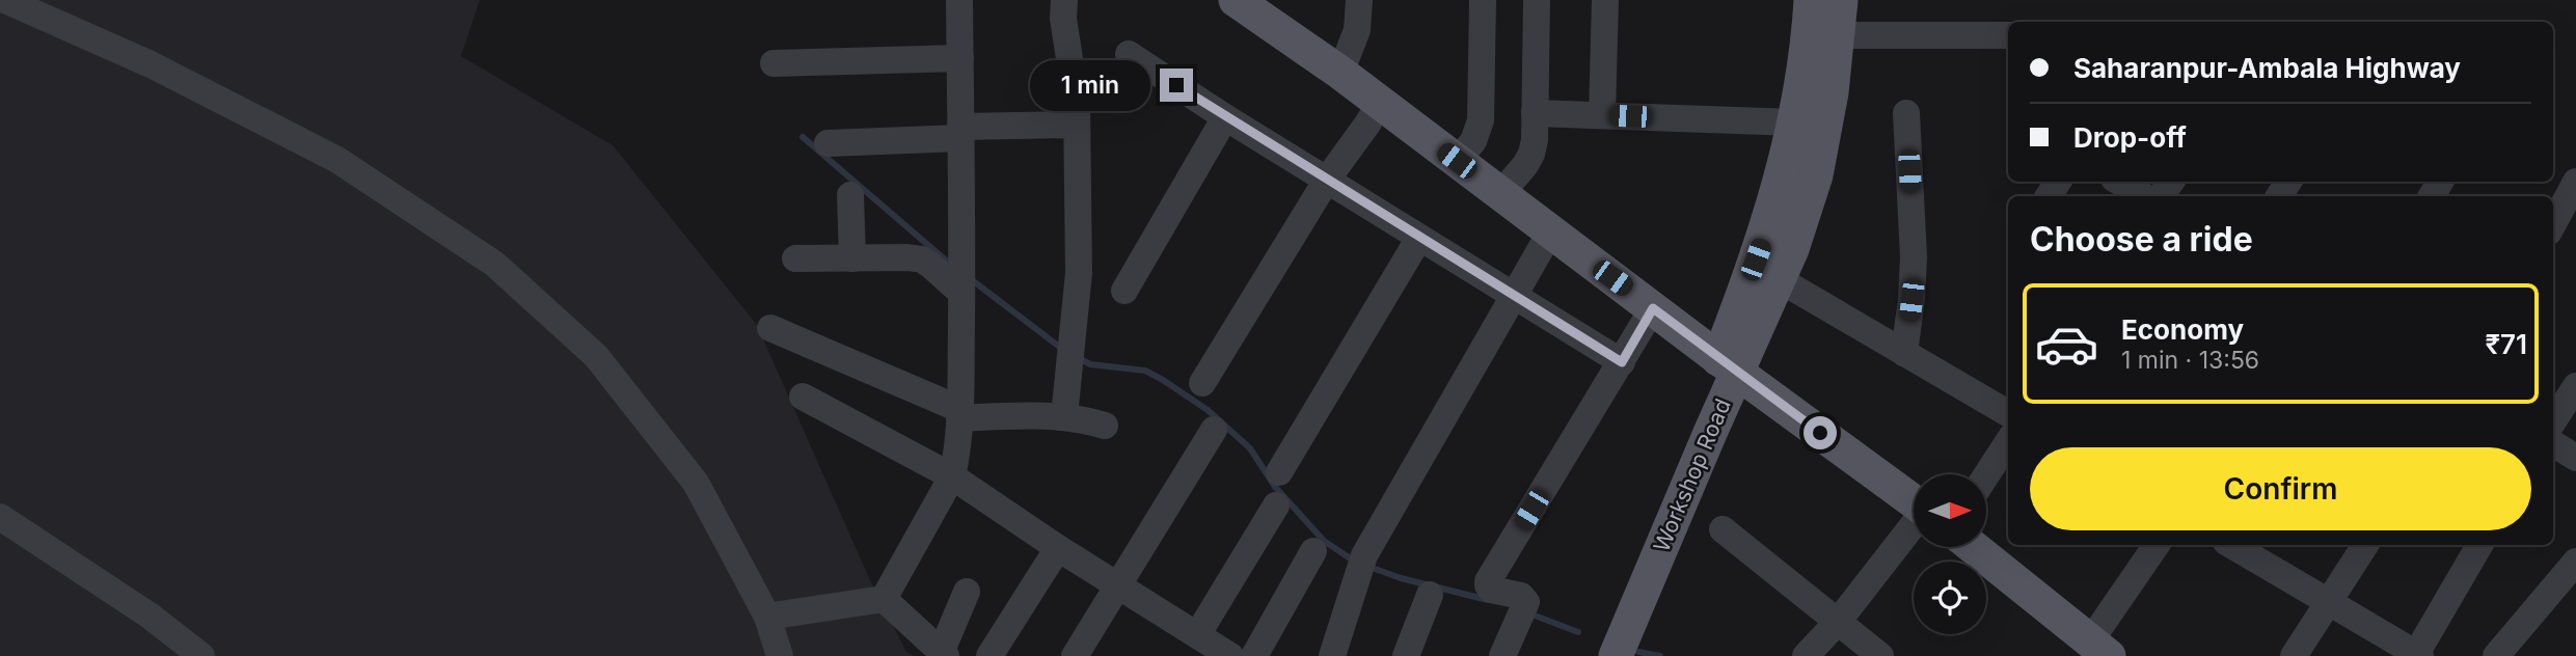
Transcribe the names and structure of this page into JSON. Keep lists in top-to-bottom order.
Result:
{
  "streets": {
    "main road": ["Workshop Road"]
  },
  "north": "right",
  "page": {
    "banner": ["Saharanpur-Ambala Highway", "Drop-off"],
    "bubble": "1 min",
    "heading": "Choose a ride",
    "list": [
      {
        "name": "Economy",
        "note": "1 min · 13:56",
        "value": "₹71"
      }
    ],
    "buttons": "Confirm"
  }
}
